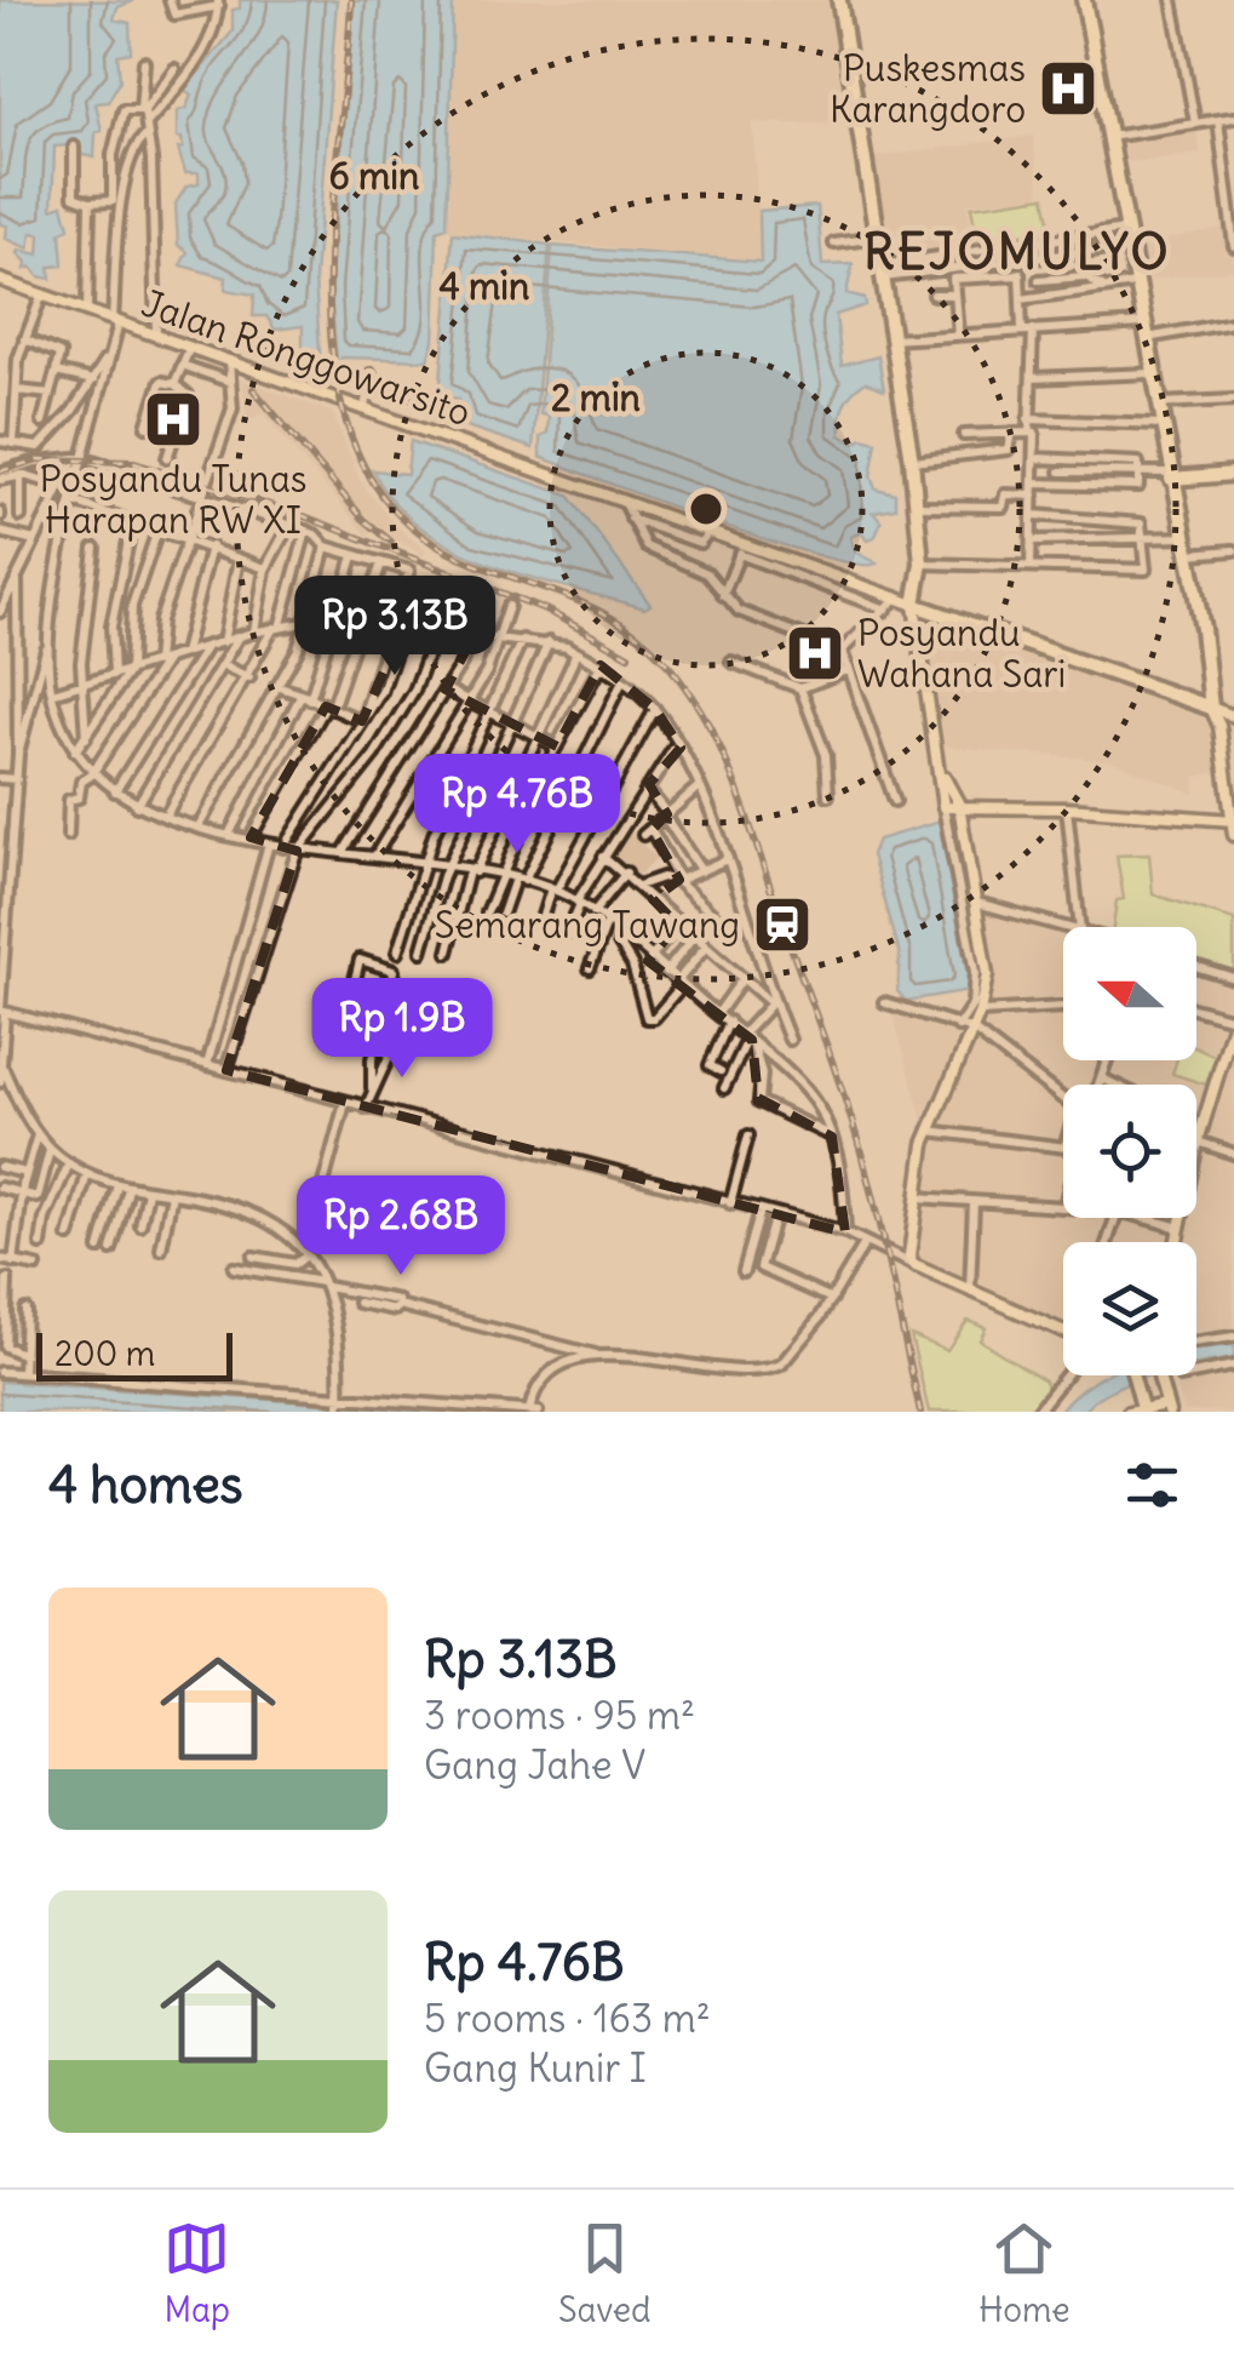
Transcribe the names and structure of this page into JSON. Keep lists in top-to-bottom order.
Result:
{
  "streets": {
    "highway": ["Jalan Ronggowarsito"]
  },
  "districts": ["REJOMULYO"],
  "places": {
    "hospital": ["Puskesmas Karangdoro", "Posyandu Tunas Harapan RW XI", "Posyandu Wahana Sari"],
    "station": ["Semarang Tawang"]
  },
  "scale_bar": "200 m",
  "north": "left",
  "page": {
    "price": [
      "Rp 3.13B",
      "Rp 4.76B",
      "Rp 1.9B",
      "Rp 2.68B"
    ],
    "scale": "200 m",
    "heading": "4 homes",
    "list": [
      {
        "name": "Rp 3.13B",
        "note": "3 rooms · 95 m² · Gang Jahe V"
      },
      {
        "name": "Rp 4.76B",
        "note": "5 rooms · 163 m² · Gang Kunir I"
      }
    ],
    "tabs": ["Map", "Saved", "Home"]
  },
  "rings": ["6 min", "4 min", "2 min"]
}
